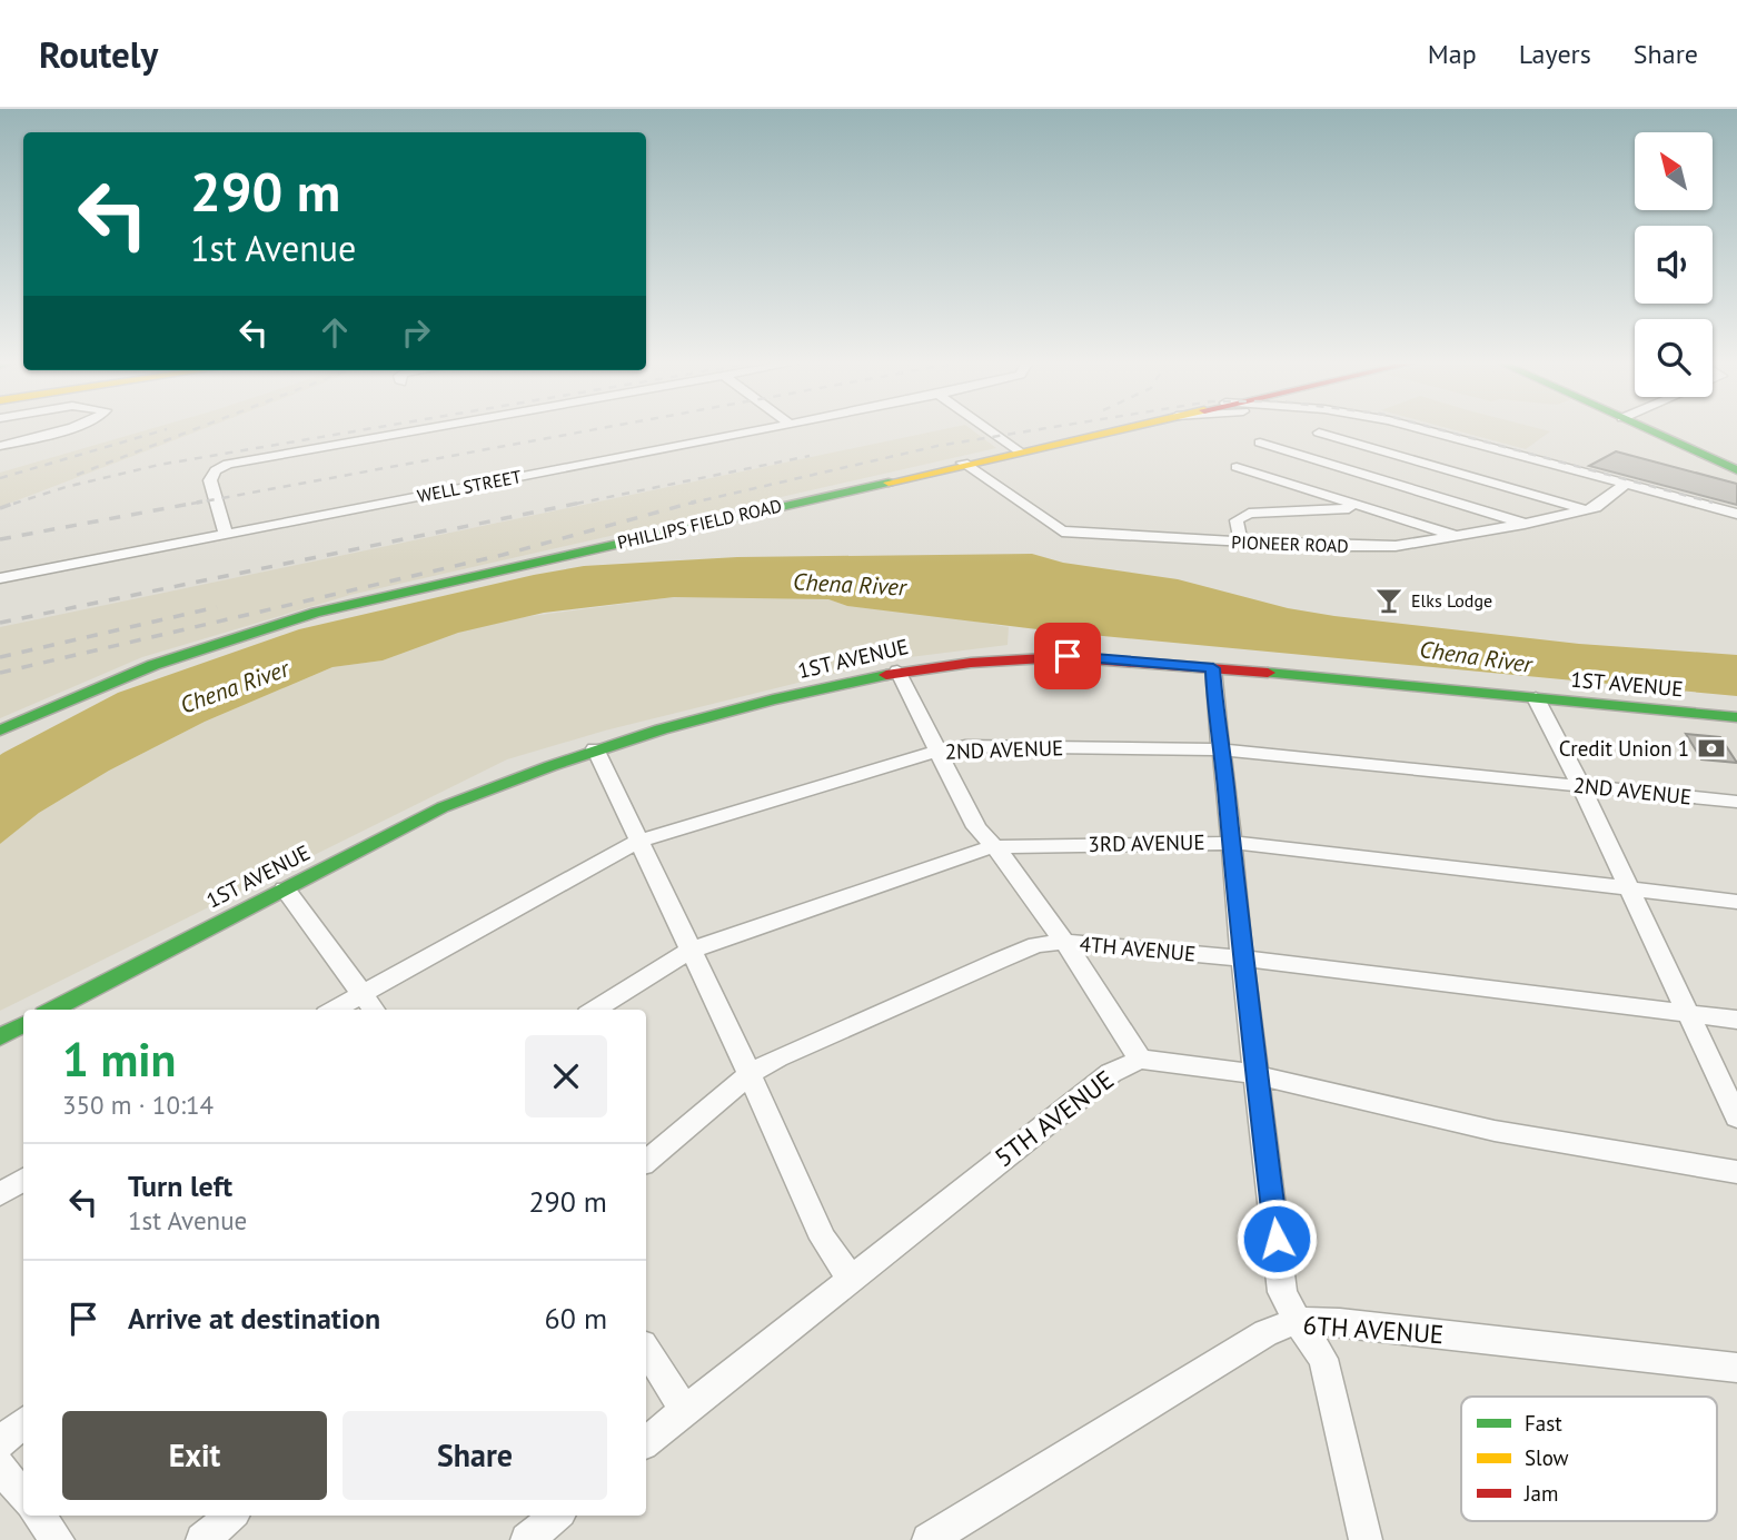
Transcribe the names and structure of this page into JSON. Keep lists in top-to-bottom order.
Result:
{
  "streets": {
    "main road": ["PHILLIPS FIELD ROAD", "1ST AVENUE"],
    "street": [
      "WELL STREET",
      "PIONEER ROAD",
      "2ND AVENUE",
      "3RD AVENUE",
      "4TH AVENUE",
      "5TH AVENUE",
      "6TH AVENUE"
    ]
  },
  "crossings": [
    ["PHILLIPS FIELD ROAD", "PIONEER ROAD"]
  ],
  "water": ["Chena River"],
  "places": {
    "bar": ["Elks Lodge"],
    "bank": ["Credit Union 1"]
  },
  "legend": ["Fast", "Slow", "Jam"],
  "north": "top left",
  "page": {
    "header": "Routely",
    "nav": ["Map", "Layers", "Share"],
    "turn": ["290 m", "1st Avenue"],
    "heading": ["1 min", "350 m · 10:14"],
    "list": [
      {
        "name": "Turn left",
        "note": "1st Avenue",
        "value": "290 m"
      },
      {
        "name": "Arrive at destination",
        "value": "60 m"
      }
    ],
    "buttons": ["Exit", "Share"]
  }
}
